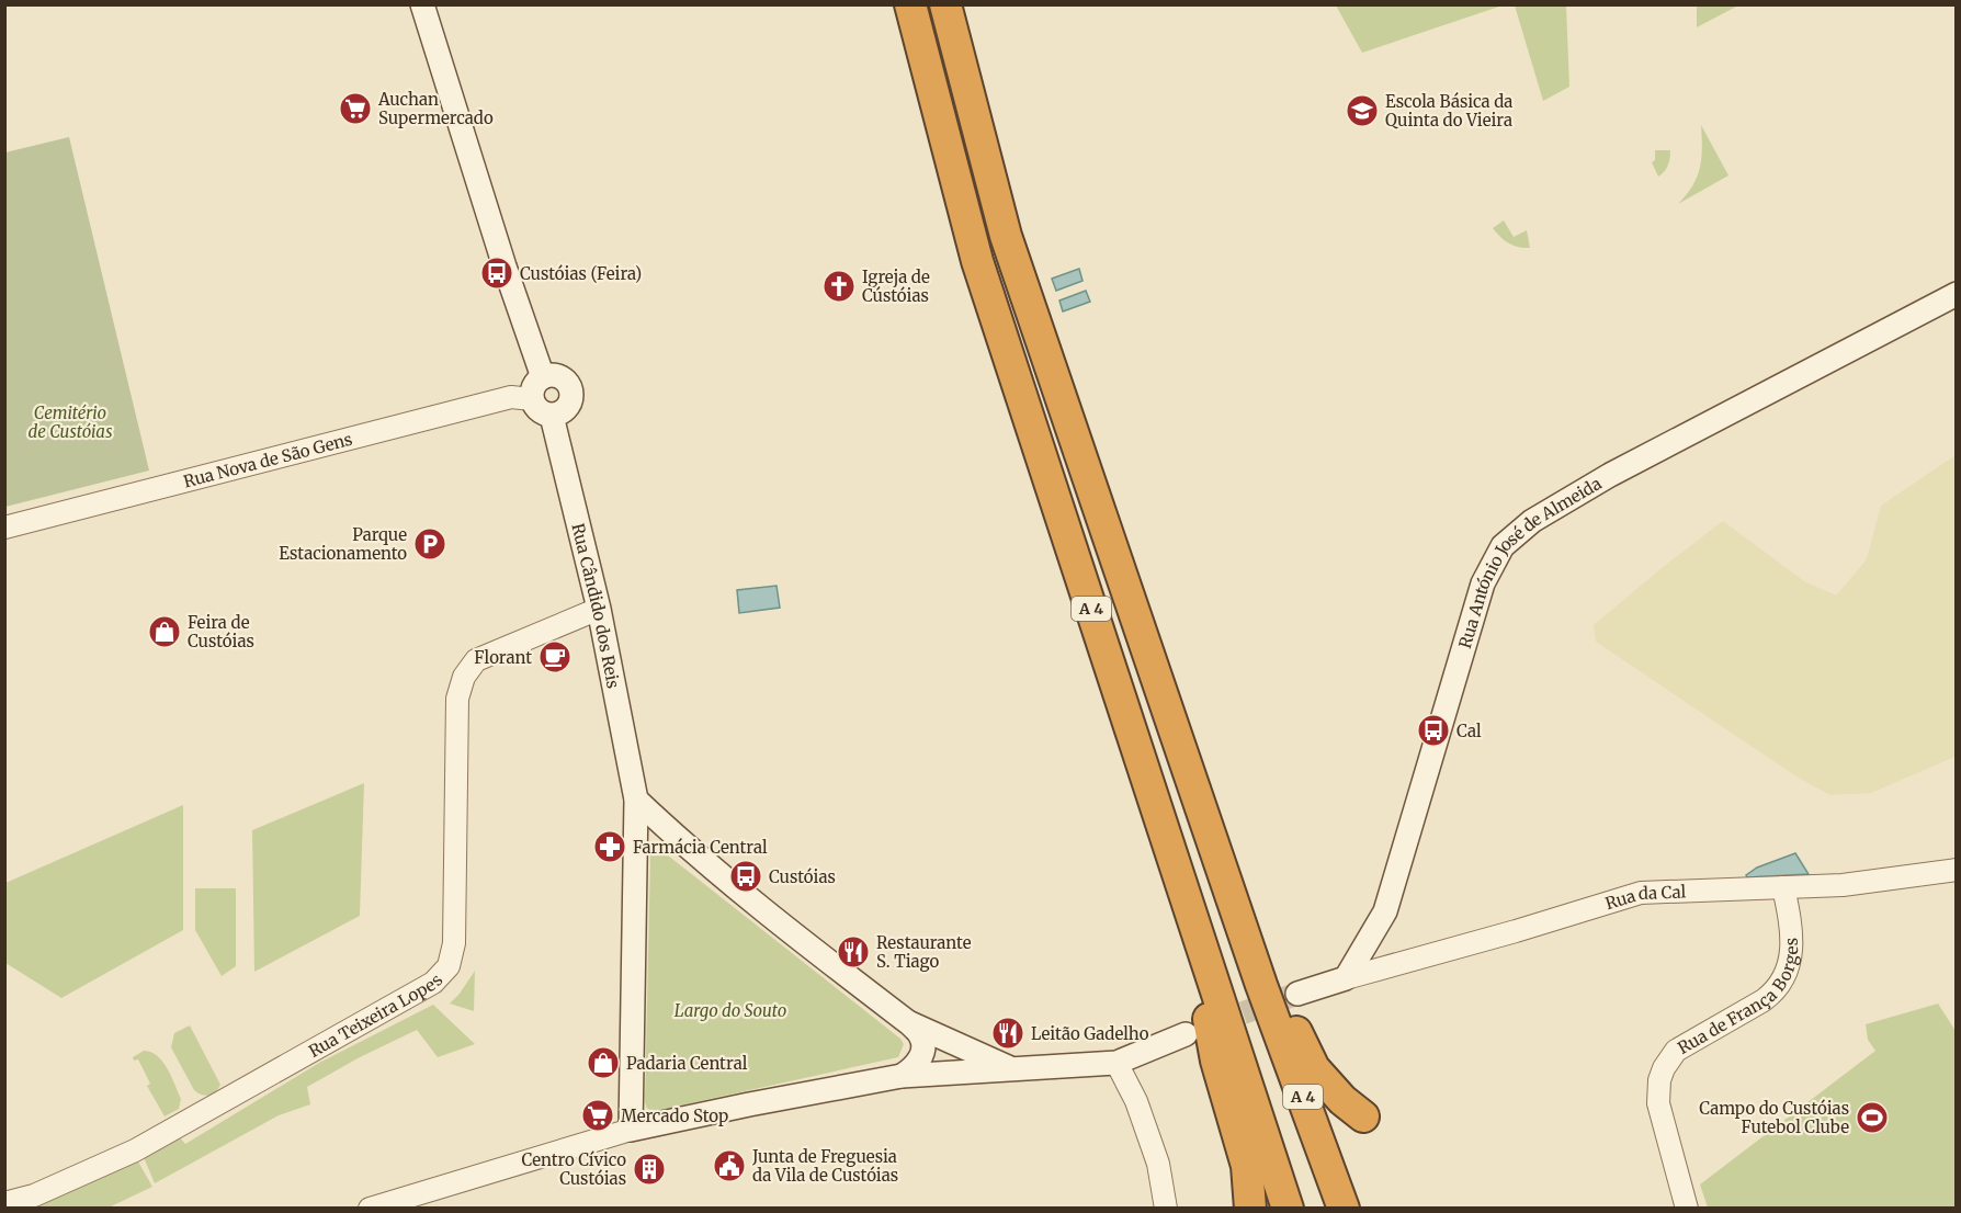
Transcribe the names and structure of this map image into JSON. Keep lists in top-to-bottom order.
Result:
{
  "streets": {
    "highway": ["A 4"],
    "main road": ["Rua António José de Almeida", "Rua Cândido dos Reis"],
    "street": [
      "Rua Nova de São Gens",
      "Rua da Cal",
      "Rua de França Borges",
      "Rua Teixeira Lopes"
    ]
  },
  "crossings": [
    ["Rua Nova de São Gens", "Rua Cândido dos Reis"],
    ["Rua António José de Almeida", "Rua da Cal"],
    ["Rua Cândido dos Reis", "Rua Teixeira Lopes"],
    ["Rua da Cal", "Rua de França Borges"]
  ],
  "parks": ["Cemitério de Custóias", "Largo do Souto"],
  "places": {
    "supermarket": ["Auchan Supermercado", "Mercado Stop"],
    "school or university": ["Escola Básica da Quinta do Vieira"],
    "bus stop": ["Custóias (Feira)", "Cal", "Custóias"],
    "church": ["Igreja de Cústóias"],
    "parking": ["Parque Estacionamento"],
    "shop": ["Feira de Custóias", "Padaria Central"],
    "cafe": ["Florant"],
    "pharmacy": ["Farmácia Central"],
    "restaurant": ["Restaurante S. Tiago", "Leitão Gadelho"],
    "sports": ["Campo do Custóias Futebol Clube"],
    "public building": ["Junta de Freguesia da Vila de Custóias"],
    "building": ["Centro Cívico Custóias"]
  }
}
